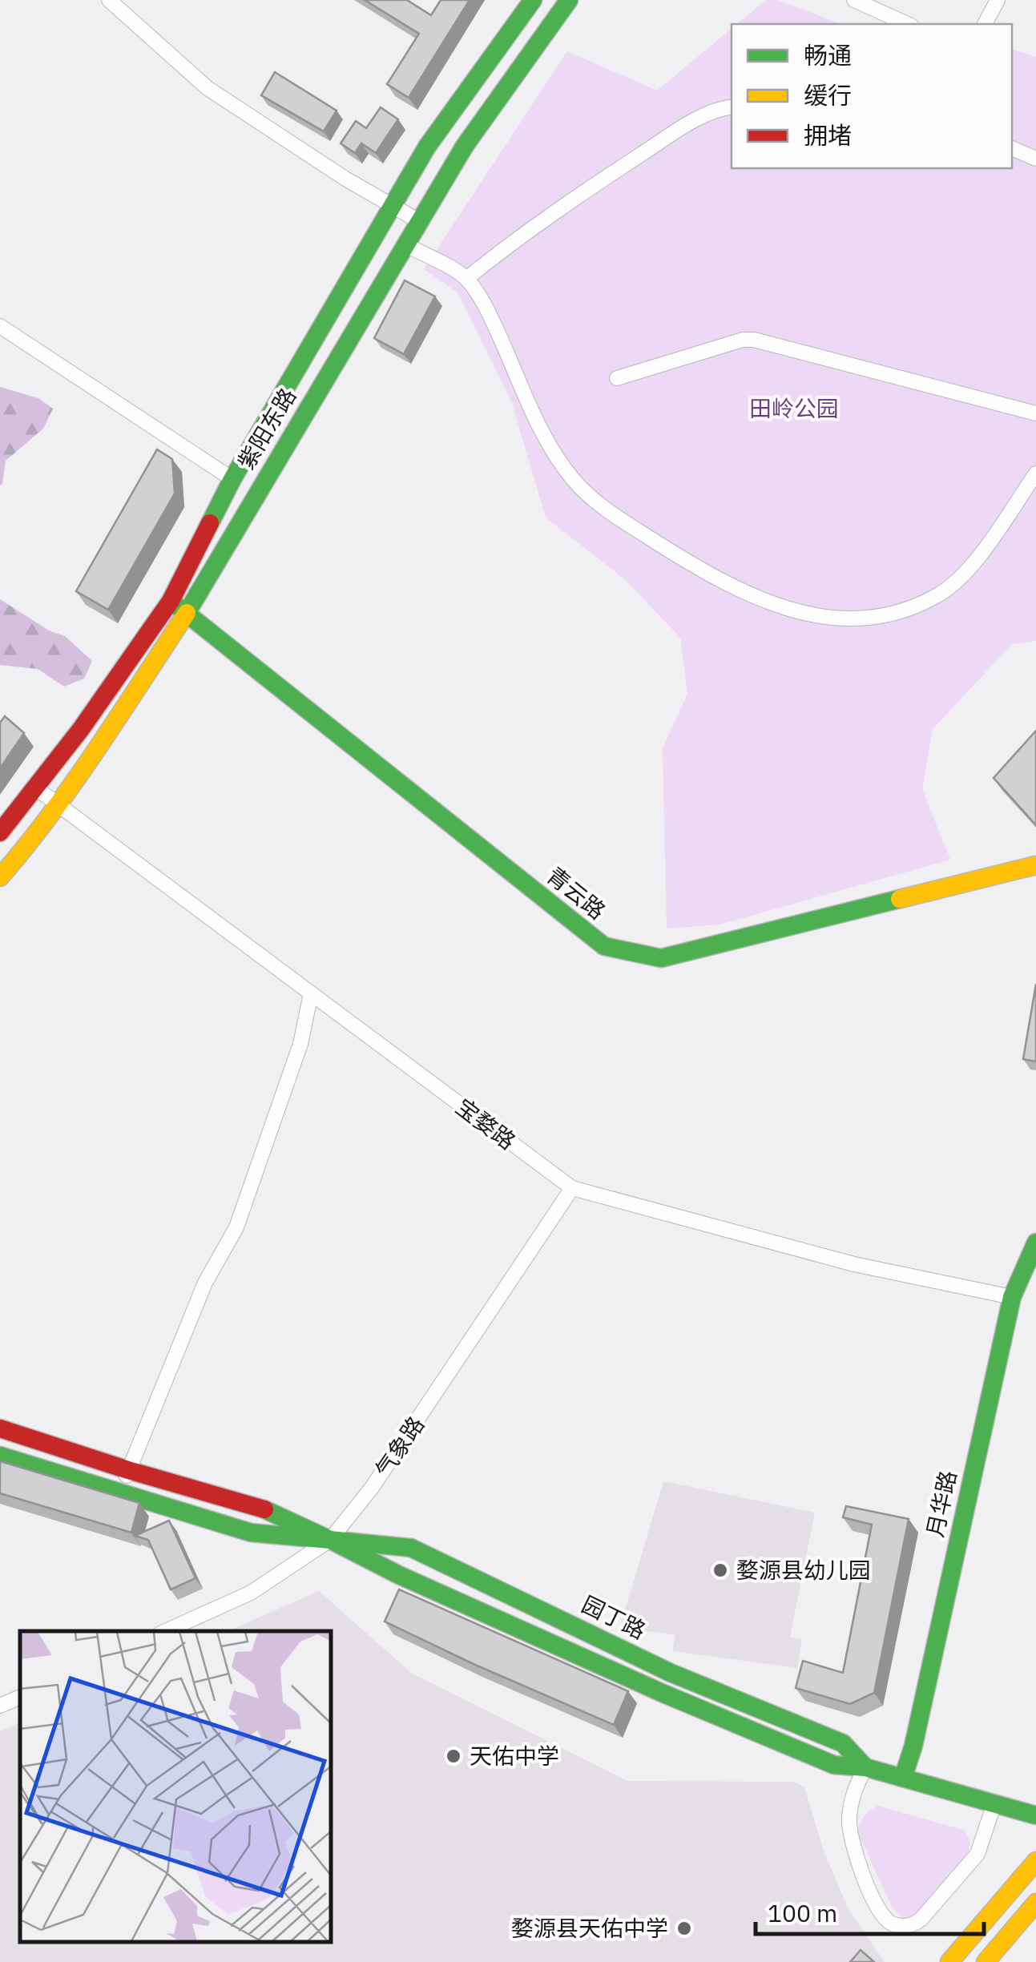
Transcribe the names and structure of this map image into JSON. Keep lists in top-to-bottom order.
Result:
{
  "streets": {
    "main road": [
      "紫阳东路",
      "青云路",
      "月华路",
      "园丁路"
    ],
    "street": ["宝婺路", "气象路"]
  },
  "crossings": [
    ["紫阳东路", "青云路"],
    ["紫阳东路", "宝婺路"],
    ["宝婺路", "气象路"],
    ["宝婺路", "月华路"],
    ["气象路", "园丁路"],
    ["月华路", "园丁路"]
  ],
  "parks": ["田岭公园"],
  "places": ["婺源县幼儿园", "天佑中学", "婺源县天佑中学"],
  "legend": ["畅通", "缓行", "拥堵"],
  "scale_bar": "100 m"
}
